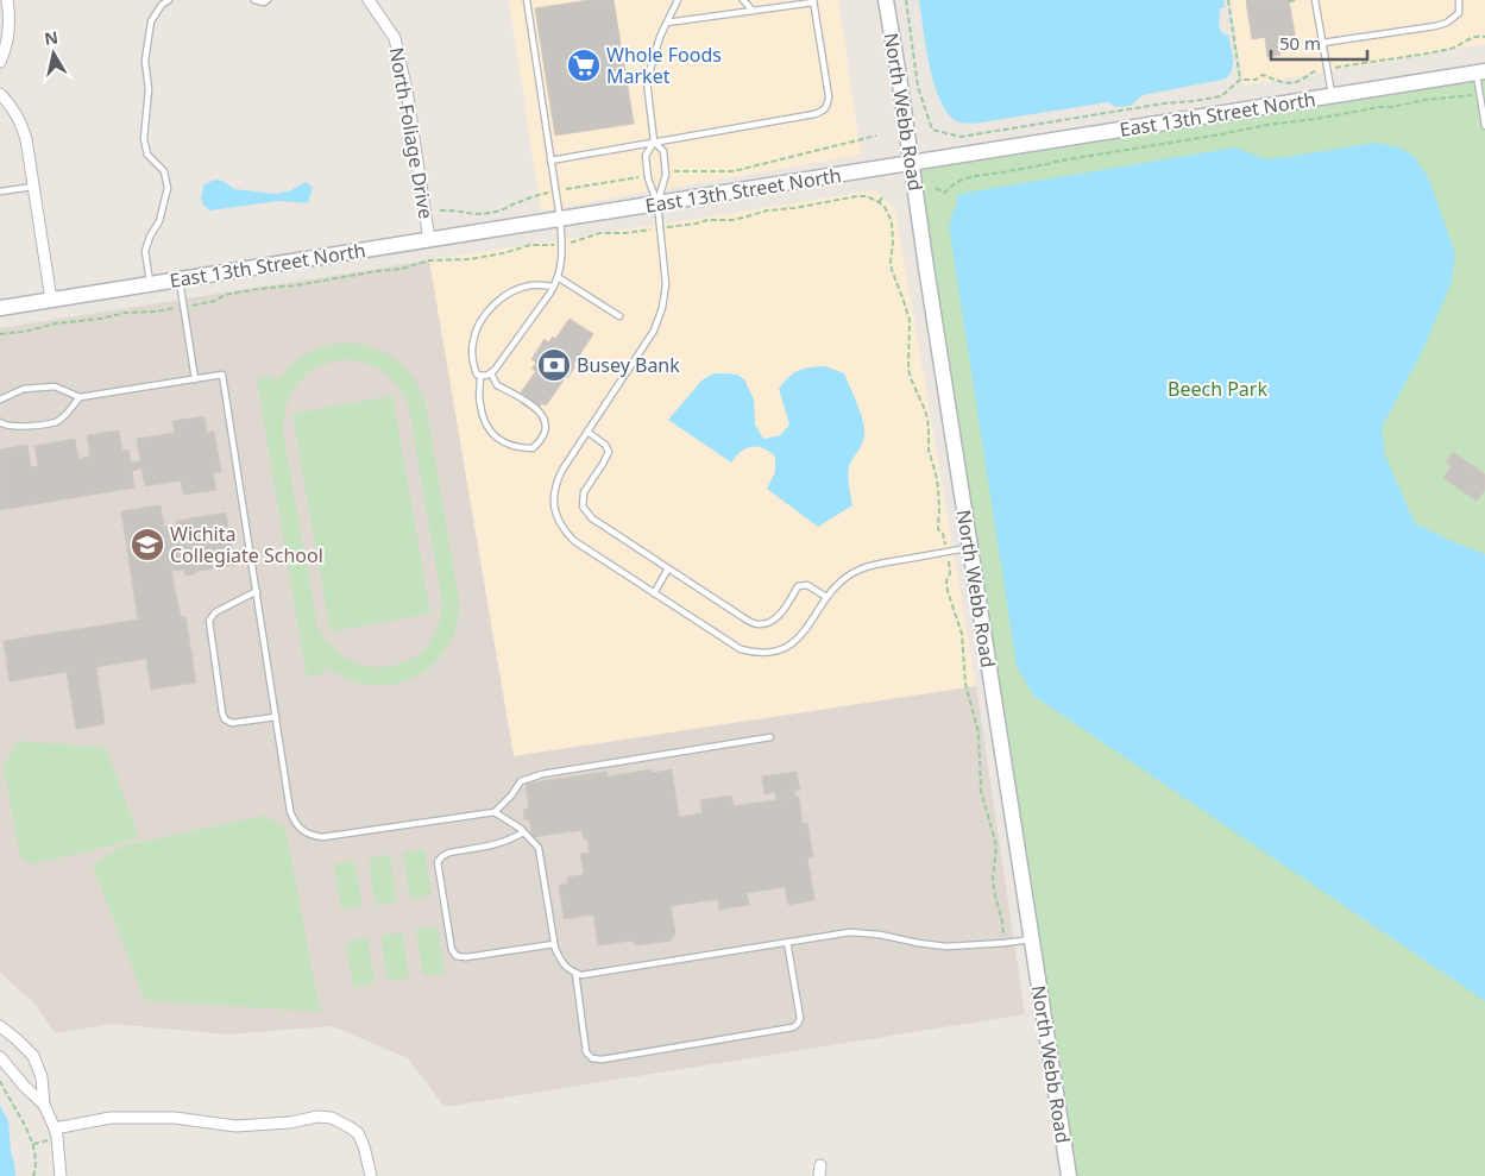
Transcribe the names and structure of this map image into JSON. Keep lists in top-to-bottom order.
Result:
{
  "streets": {
    "main road": ["North Webb Road", "East 13th Street North"],
    "street": ["North Foliage Drive"]
  },
  "crossings": [
    ["North Webb Road", "East 13th Street North"],
    ["East 13th Street North", "North Foliage Drive"]
  ],
  "parks": ["Beech Park"],
  "places": {
    "supermarket": ["Whole Foods Market"],
    "bank": ["Busey Bank"],
    "school or university": ["Wichita Collegiate School"]
  },
  "scale_bar": "50 m",
  "north": "top"
}
